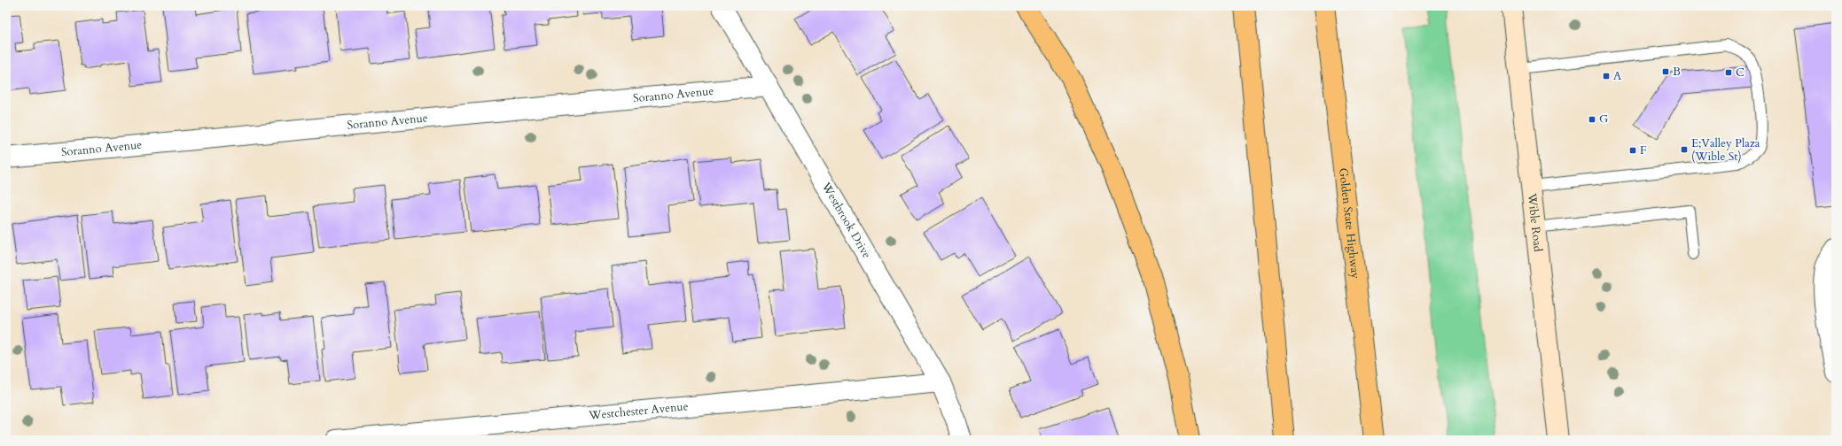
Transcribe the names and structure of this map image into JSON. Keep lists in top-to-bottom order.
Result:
{
  "streets": {
    "highway": ["Golden State Highway"],
    "street": [
      "Soranno Avenue",
      "Westbrook Drive",
      "Wible Road",
      "Westchester Avenue"
    ]
  },
  "crossings": [
    ["Soranno Avenue", "Westbrook Drive"],
    ["Westbrook Drive", "Westchester Avenue"]
  ],
  "places": {
    "transit": [
      "B",
      "C",
      "A",
      "G",
      "E;Valley Plaza (Wible St)",
      "F"
    ]
  }
}
